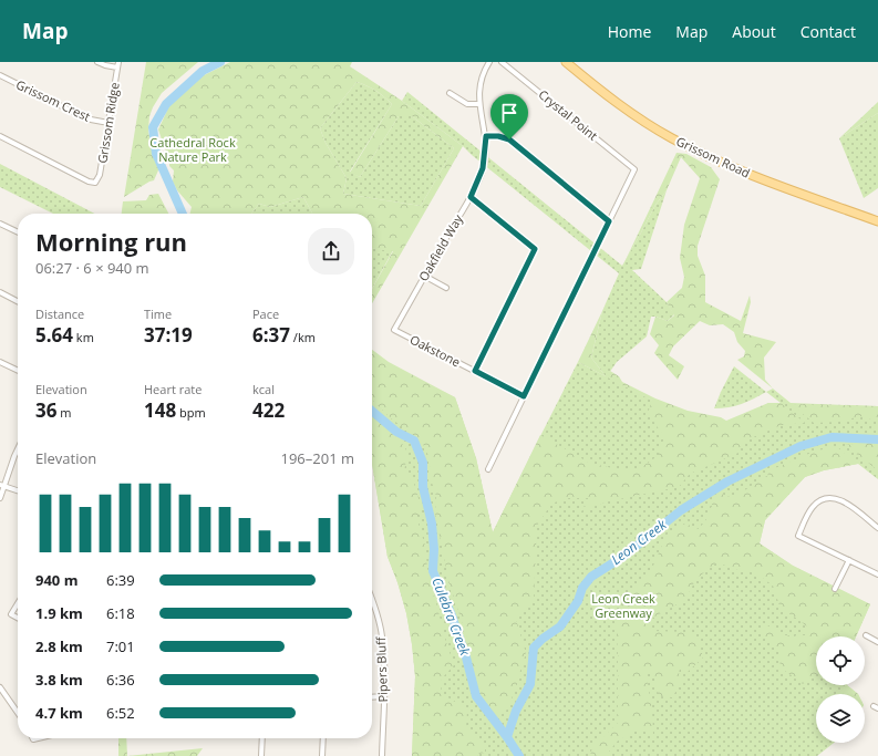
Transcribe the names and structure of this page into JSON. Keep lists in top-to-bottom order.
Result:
{
  "streets": {
    "main road": ["Grissom Road"],
    "street": [
      "Grissom Crest",
      "Crystal Point",
      "Grissom Ridge",
      "Oakfield Way",
      "Oakstone",
      "Pipers Bluff"
    ]
  },
  "crossings": [
    ["Grissom Crest", "Grissom Ridge"],
    ["Oakfield Way", "Oakstone"]
  ],
  "water": ["Leon Creek", "Culebra Creek"],
  "parks": ["Cathedral Rock Nature Park", "Leon Creek Greenway"],
  "page": {
    "header": "Map",
    "nav": [
      "Home",
      "Map",
      "About",
      "Contact"
    ],
    "heading": ["Morning run", "06:27 · 6 × 940 m"],
    "stats": [
      ["Distance", "5.64 km"],
      ["Time", "37:19"],
      ["Pace", "6:37 /km"],
      ["Elevation", "36 m"],
      ["Heart rate", "148 bpm"],
      ["kcal", "422"]
    ],
    "chart": ["Elevation", "196–201 m"],
    "list": [
      {
        "name": "940 m",
        "note": "6:39"
      },
      {
        "name": "1.9 km",
        "note": "6:18"
      },
      {
        "name": "2.8 km",
        "note": "7:01"
      },
      {
        "name": "3.8 km",
        "note": "6:36"
      },
      {
        "name": "4.7 km",
        "note": "6:52"
      }
    ]
  }
}
